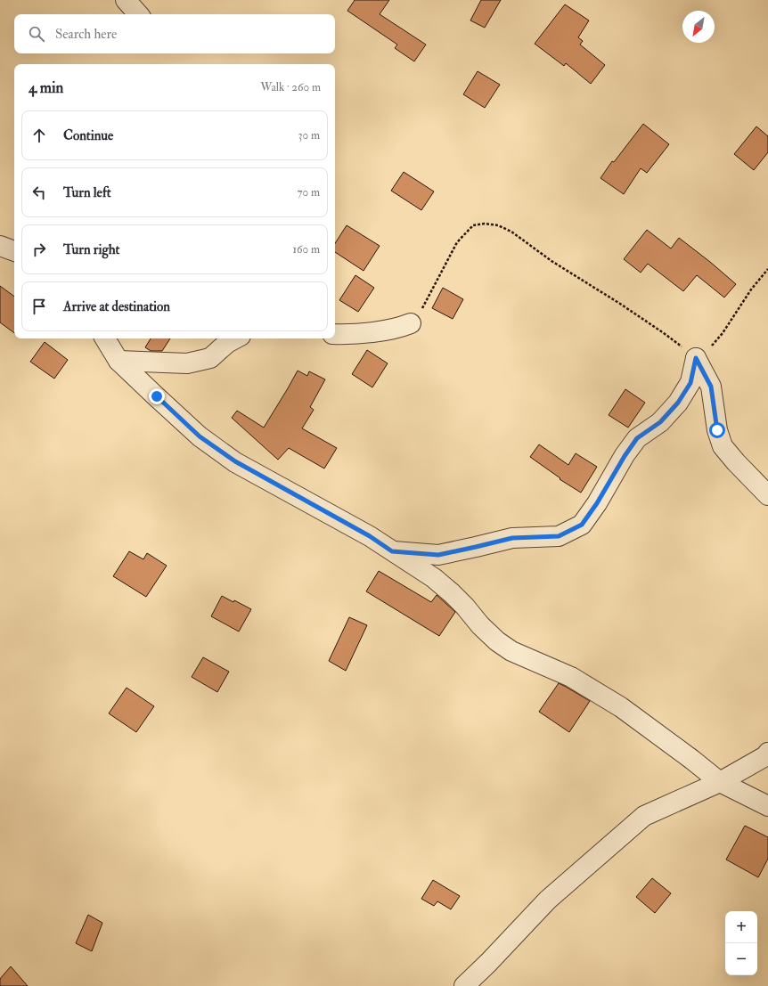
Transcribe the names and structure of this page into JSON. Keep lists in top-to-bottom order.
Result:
{
  "north": "bottom left",
  "page": {
    "search": "Search here",
    "heading": ["4 min", "Walk · 260 m"],
    "list": [
      ["Continue", "30 m"],
      ["Turn left", "70 m"],
      ["Turn right", "160 m"],
      "Arrive at destination"
    ],
    "map_buttons": ["+", "−"]
  }
}
